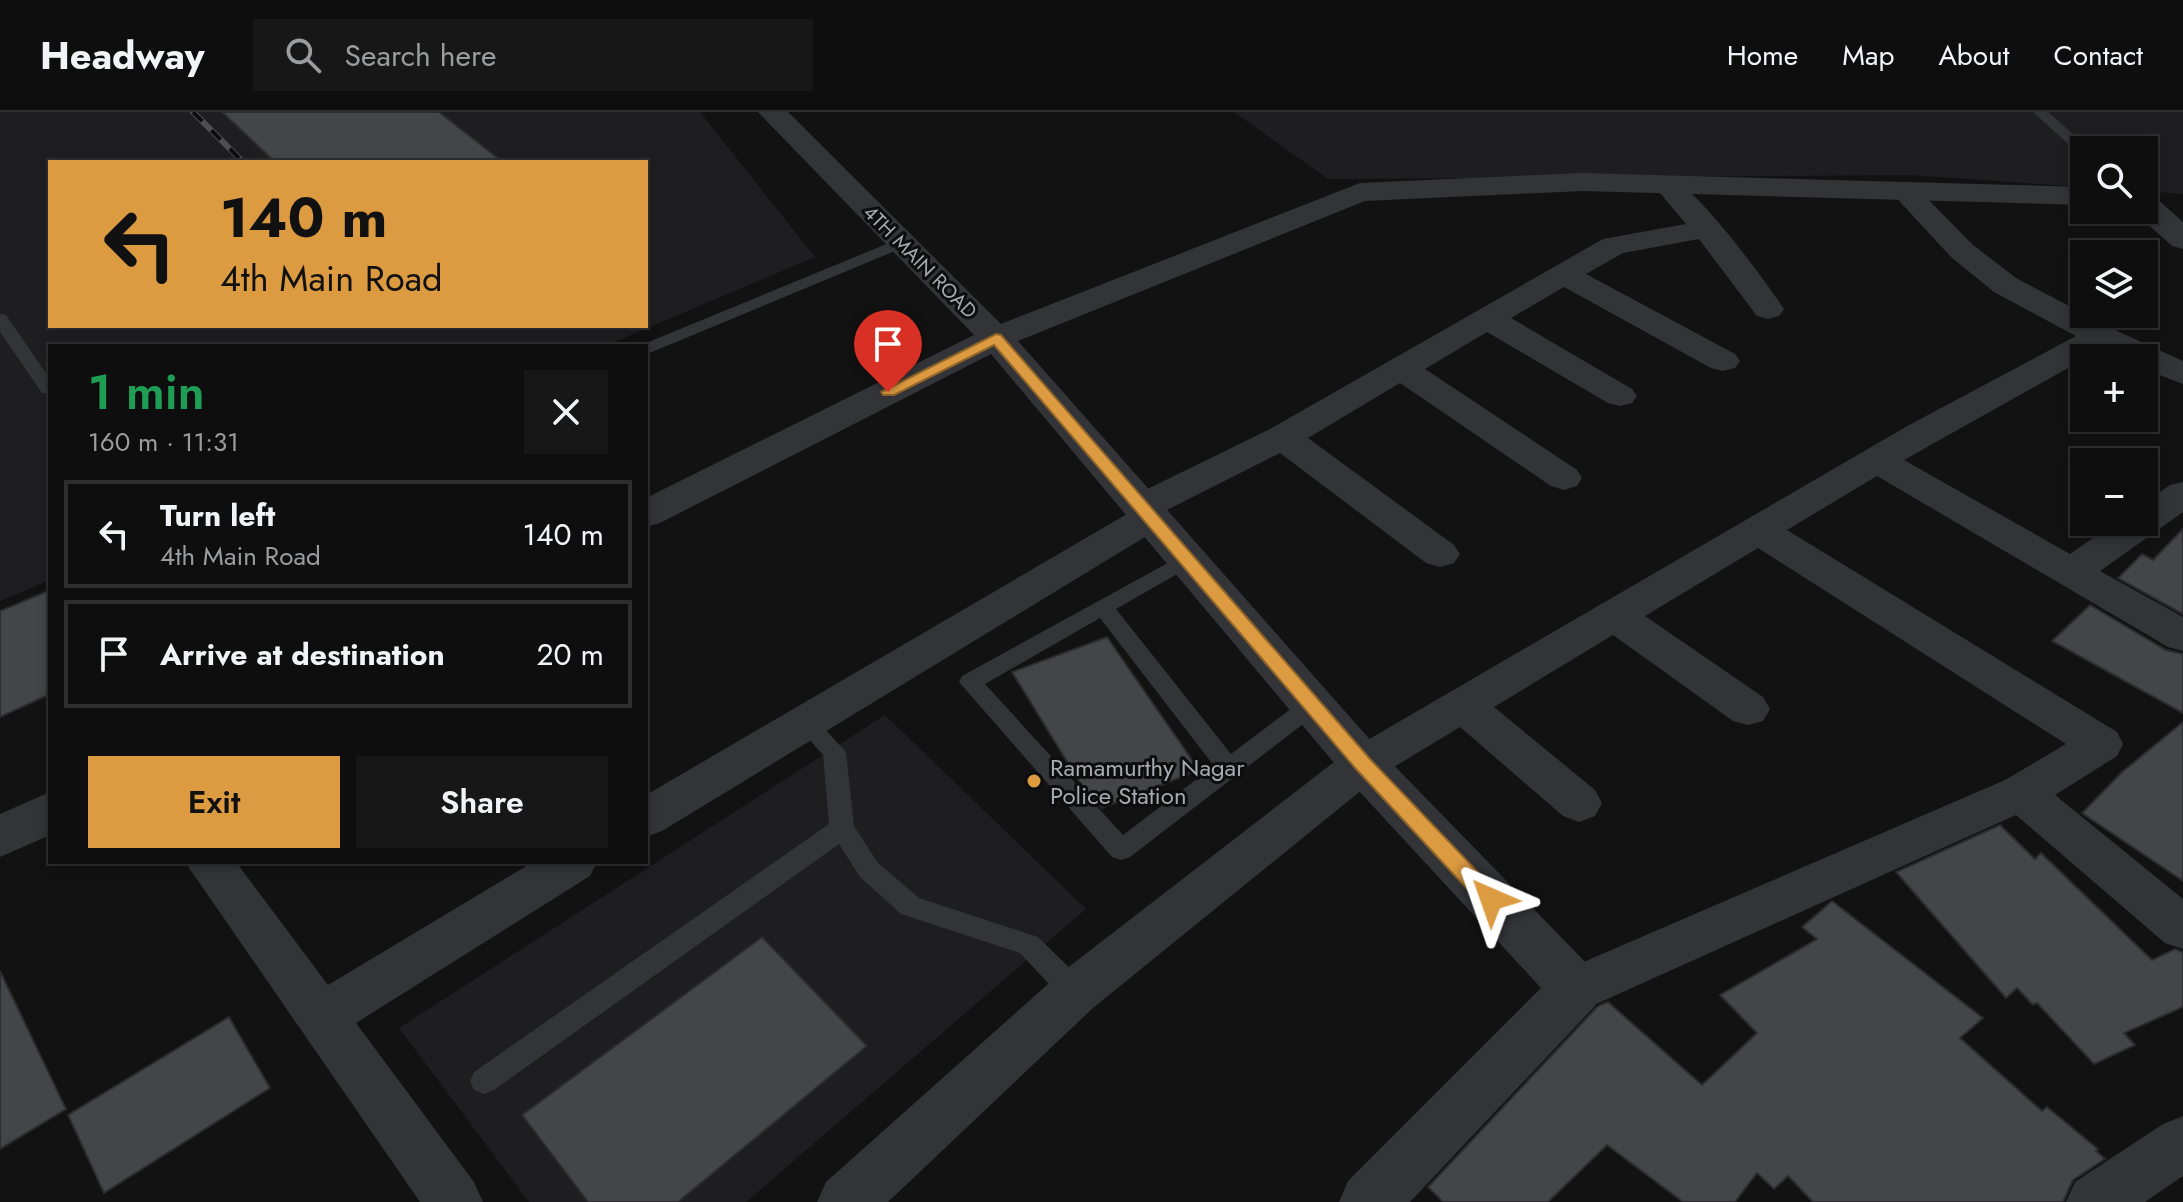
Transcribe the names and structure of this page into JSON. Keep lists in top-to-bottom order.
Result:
{
  "streets": {
    "street": ["4TH MAIN ROAD"]
  },
  "places": ["Ramamurthy Nagar Police Station"],
  "page": {
    "header": "Headway",
    "search": "Search here",
    "nav": [
      "Home",
      "Map",
      "About",
      "Contact"
    ],
    "map_buttons": ["+", "−"],
    "turn": ["140 m", "4th Main Road"],
    "heading": ["1 min", "160 m · 11:31"],
    "list": [
      {
        "name": "Turn left",
        "note": "4th Main Road",
        "value": "140 m"
      },
      {
        "name": "Arrive at destination",
        "value": "20 m"
      }
    ],
    "buttons": ["Exit", "Share"]
  }
}
